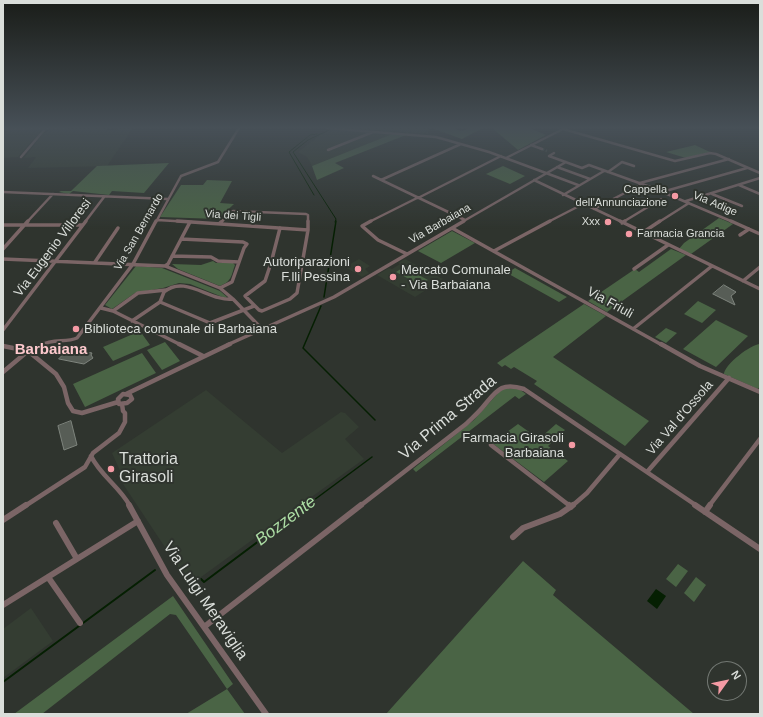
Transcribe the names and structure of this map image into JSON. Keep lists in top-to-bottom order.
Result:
{
  "streets": {
    "street": [
      "Via Adige",
      "Via dei Tigli",
      "Via Barbaiana",
      "Via San Bernardo",
      "Via Eugenio Villoresi",
      "Via Friuli",
      "Via Prima Strada",
      "Via Val d'Ossola",
      "Via Luigi Meraviglia"
    ]
  },
  "crossings": [
    ["Via Adige", "Via Barbaiana"],
    ["Via dei Tigli", "Via San Bernardo"],
    ["Via Barbaiana", "Via Friuli"],
    ["Via Friuli", "Via Val d'Ossola"],
    ["Via Prima Strada", "Via Val d'Ossola"],
    ["Via Prima Strada", "Via Luigi Meraviglia"]
  ],
  "districts": ["Barbaiana"],
  "water": ["Bozzente"],
  "places": [
    "Cappella dell'Annunciazione",
    "Xxx",
    "Farmacia Grancia",
    "Autoriparazioni F.lli Pessina",
    "Mercato Comunale - Via Barbaiana",
    "Biblioteca comunale di Barbaiana",
    "Farmacia Girasoli Barbaiana",
    "Trattoria Girasoli"
  ],
  "north": "top right"
}
